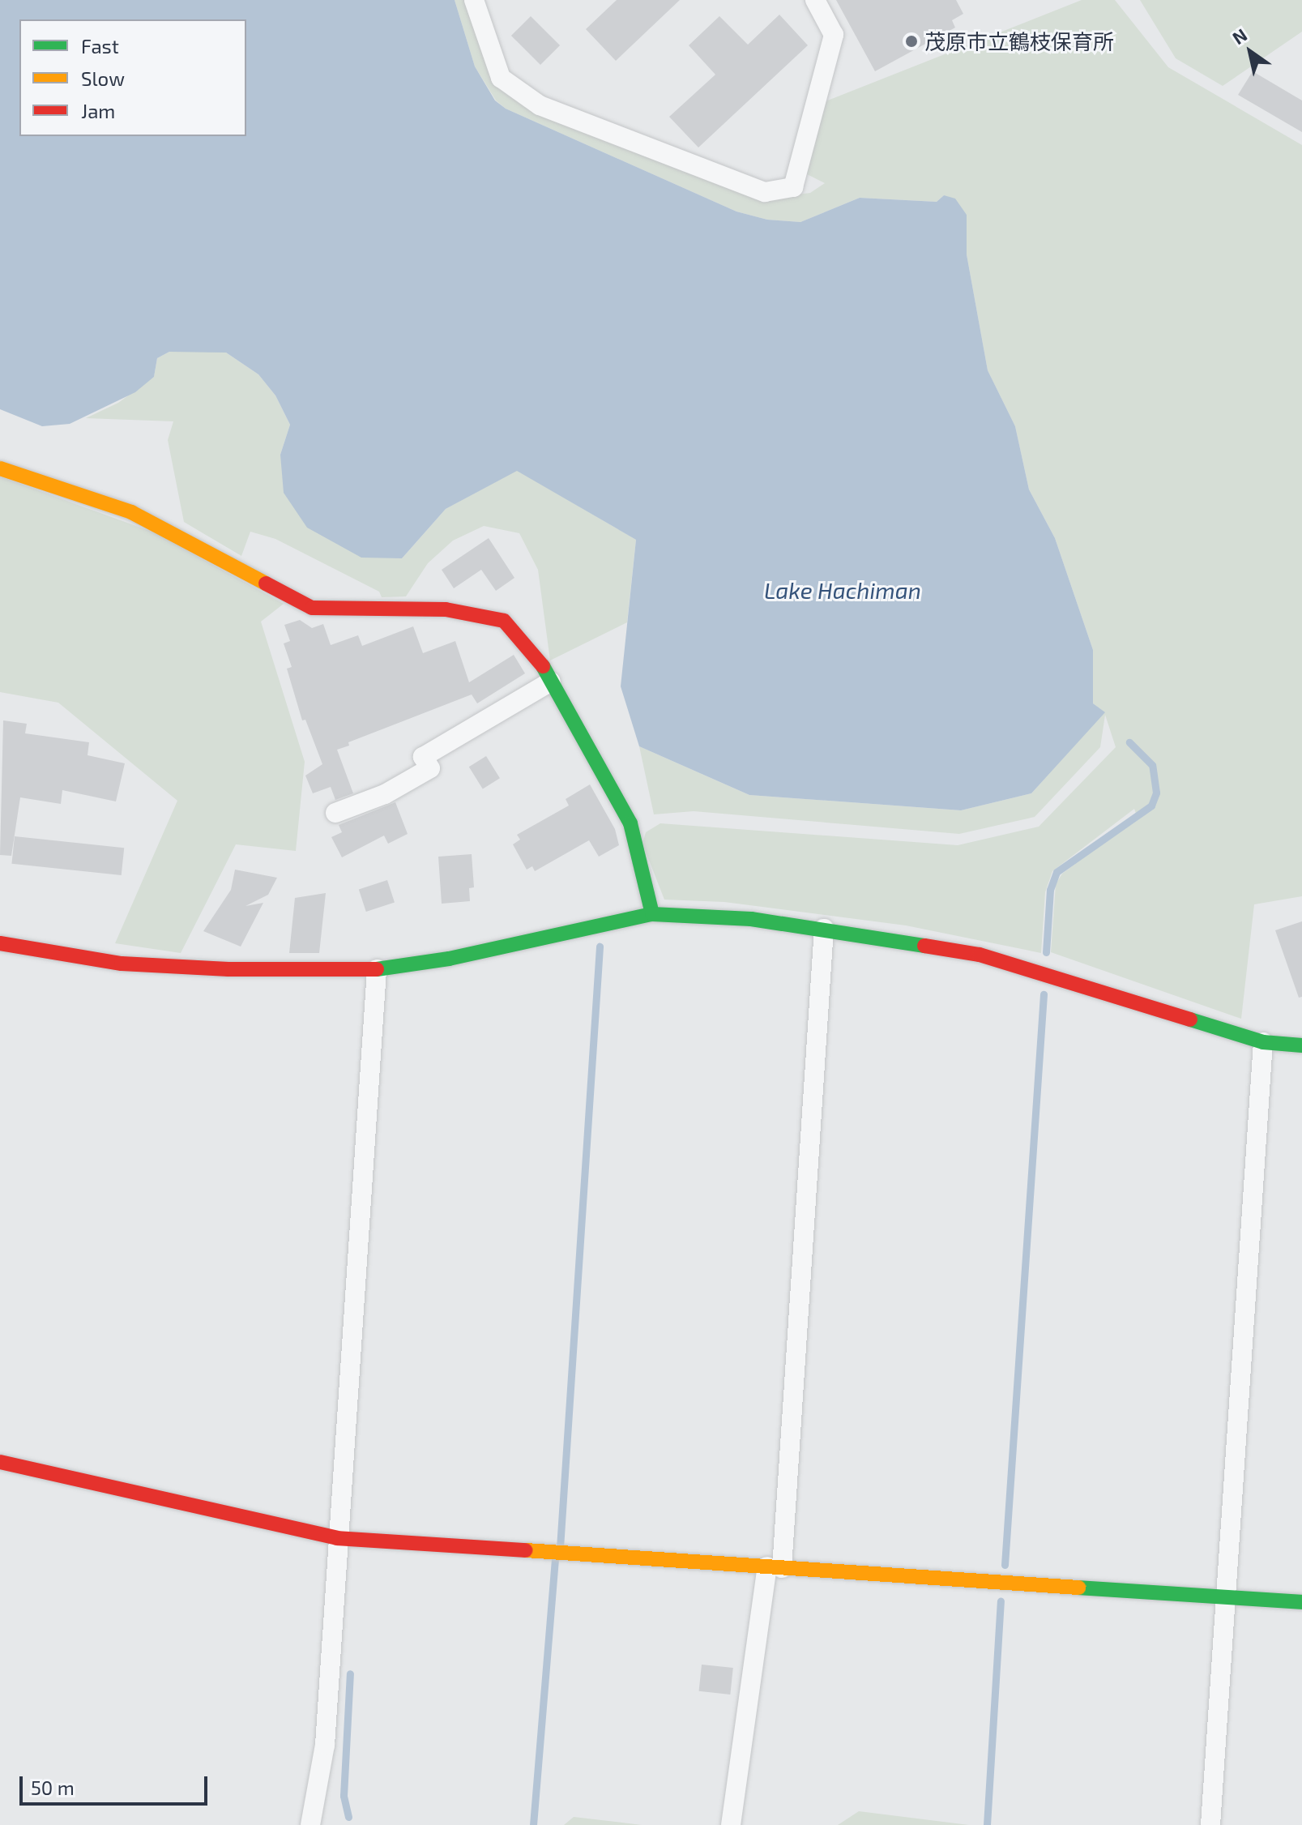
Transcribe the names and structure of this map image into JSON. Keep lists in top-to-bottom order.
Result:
{
  "water": ["Lake Hachiman"],
  "places": ["茂原市立鶴枝保育所"],
  "legend": ["Fast", "Slow", "Jam"],
  "scale_bar": "50 m",
  "north": "top left"
}
